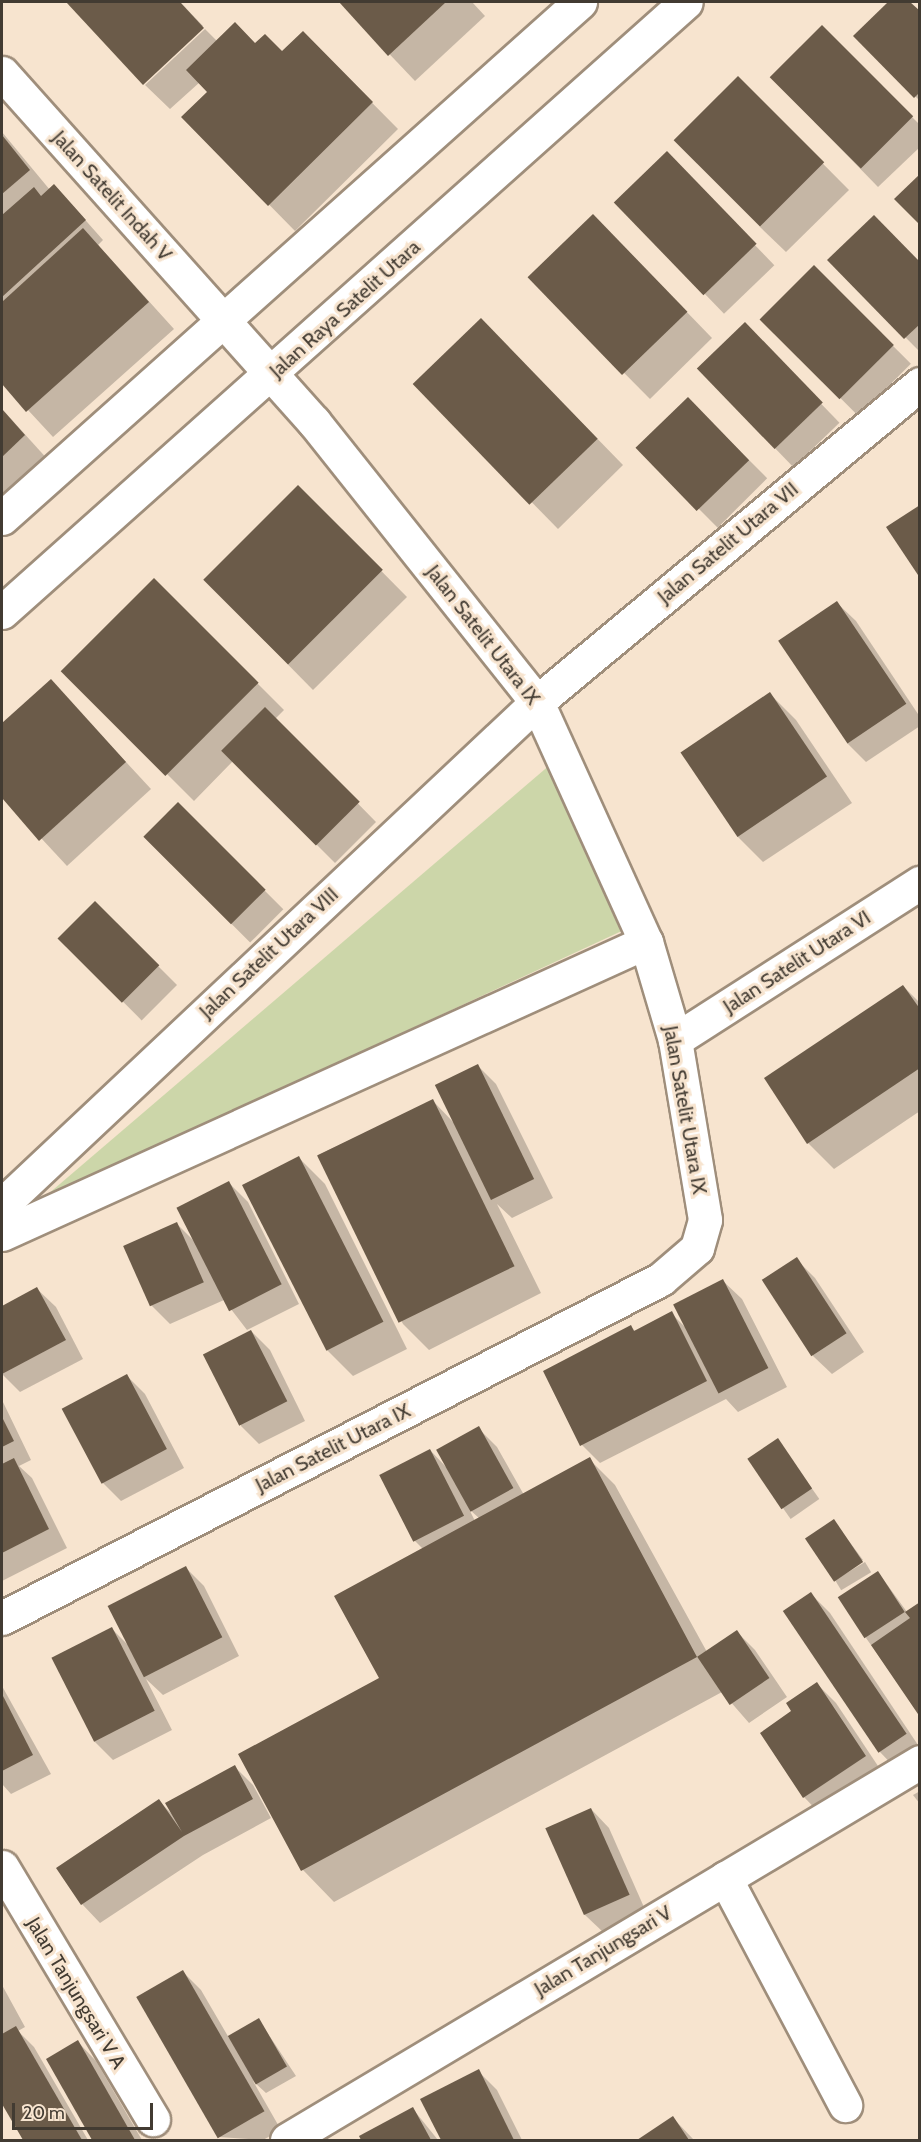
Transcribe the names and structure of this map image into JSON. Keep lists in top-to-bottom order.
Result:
{
  "streets": {
    "street": [
      "Jalan Satelit Indah V",
      "Jalan Raya Satelit Utara",
      "Jalan Satelit Utara VII",
      "Jalan Satelit Utara IX",
      "Jalan Satelit Utara VIII",
      "Jalan Satelit Utara VI",
      "Jalan Tanjungsari V",
      "Jalan Tanjungsari V A"
    ]
  },
  "crossings": [
    ["Jalan Satelit Indah V", "Jalan Satelit Utara IX"],
    ["Jalan Raya Satelit Utara", "Jalan Satelit Utara IX"],
    ["Jalan Satelit Utara VII", "Jalan Satelit Utara IX"],
    ["Jalan Satelit Utara VII", "Jalan Satelit Utara VIII"],
    ["Jalan Satelit Utara IX", "Jalan Satelit Utara VIII"],
    ["Jalan Satelit Utara IX", "Jalan Satelit Utara VI"]
  ],
  "scale_bar": "20 m"
}
